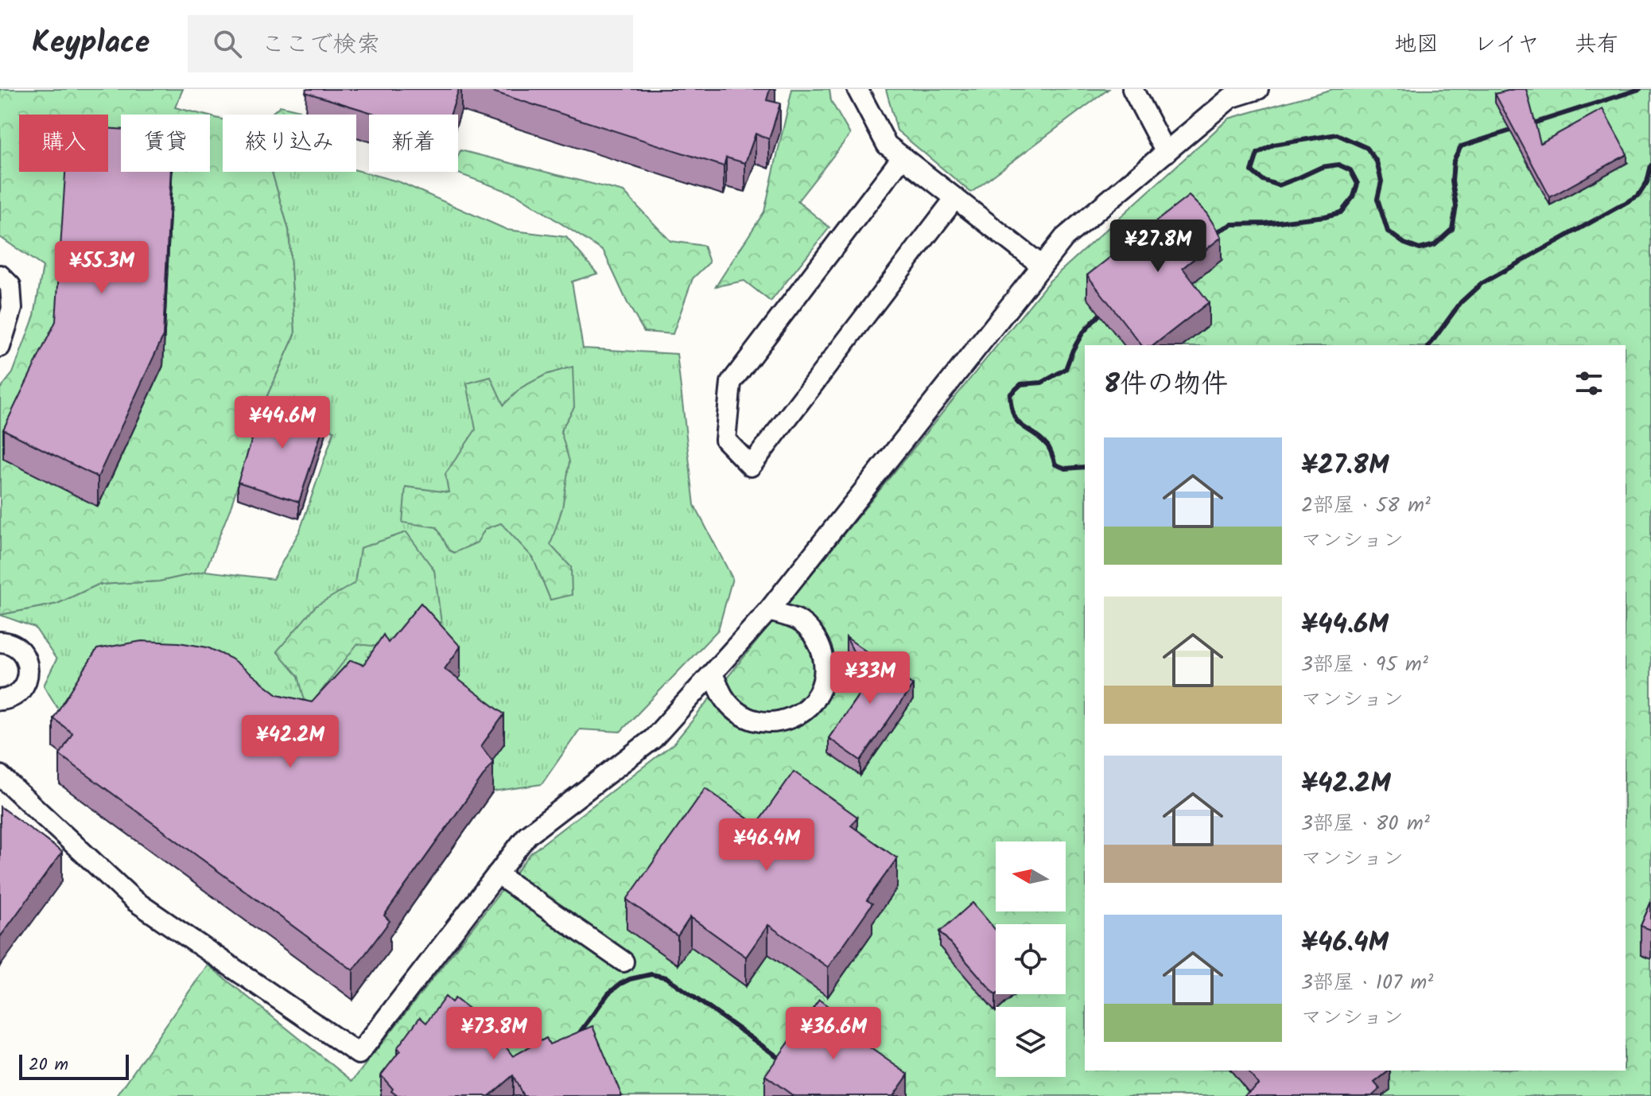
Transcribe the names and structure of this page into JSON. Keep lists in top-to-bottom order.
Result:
{
  "scale_bar": "20 m",
  "north": "left",
  "page": {
    "header": "Keyplace",
    "search": "ここで検索",
    "nav": ["地図", "レイヤ", "共有"],
    "chip": [
      "購入",
      "賃貸",
      "絞り込み",
      "新着"
    ],
    "price": [
      "¥27.8M",
      "¥55.3M",
      "¥44.6M",
      "¥33M",
      "¥42.2M",
      "¥46.4M",
      "¥73.8M",
      "¥36.6M"
    ],
    "heading": "8件の物件",
    "list": [
      {
        "name": "¥27.8M",
        "note": "2部屋 · 58 m² · マンション"
      },
      {
        "name": "¥44.6M",
        "note": "3部屋 · 95 m² · マンション"
      },
      {
        "name": "¥42.2M",
        "note": "3部屋 · 80 m² · マンション"
      },
      {
        "name": "¥46.4M",
        "note": "3部屋 · 107 m² · マンション"
      }
    ],
    "scale": "20 m"
  }
}
